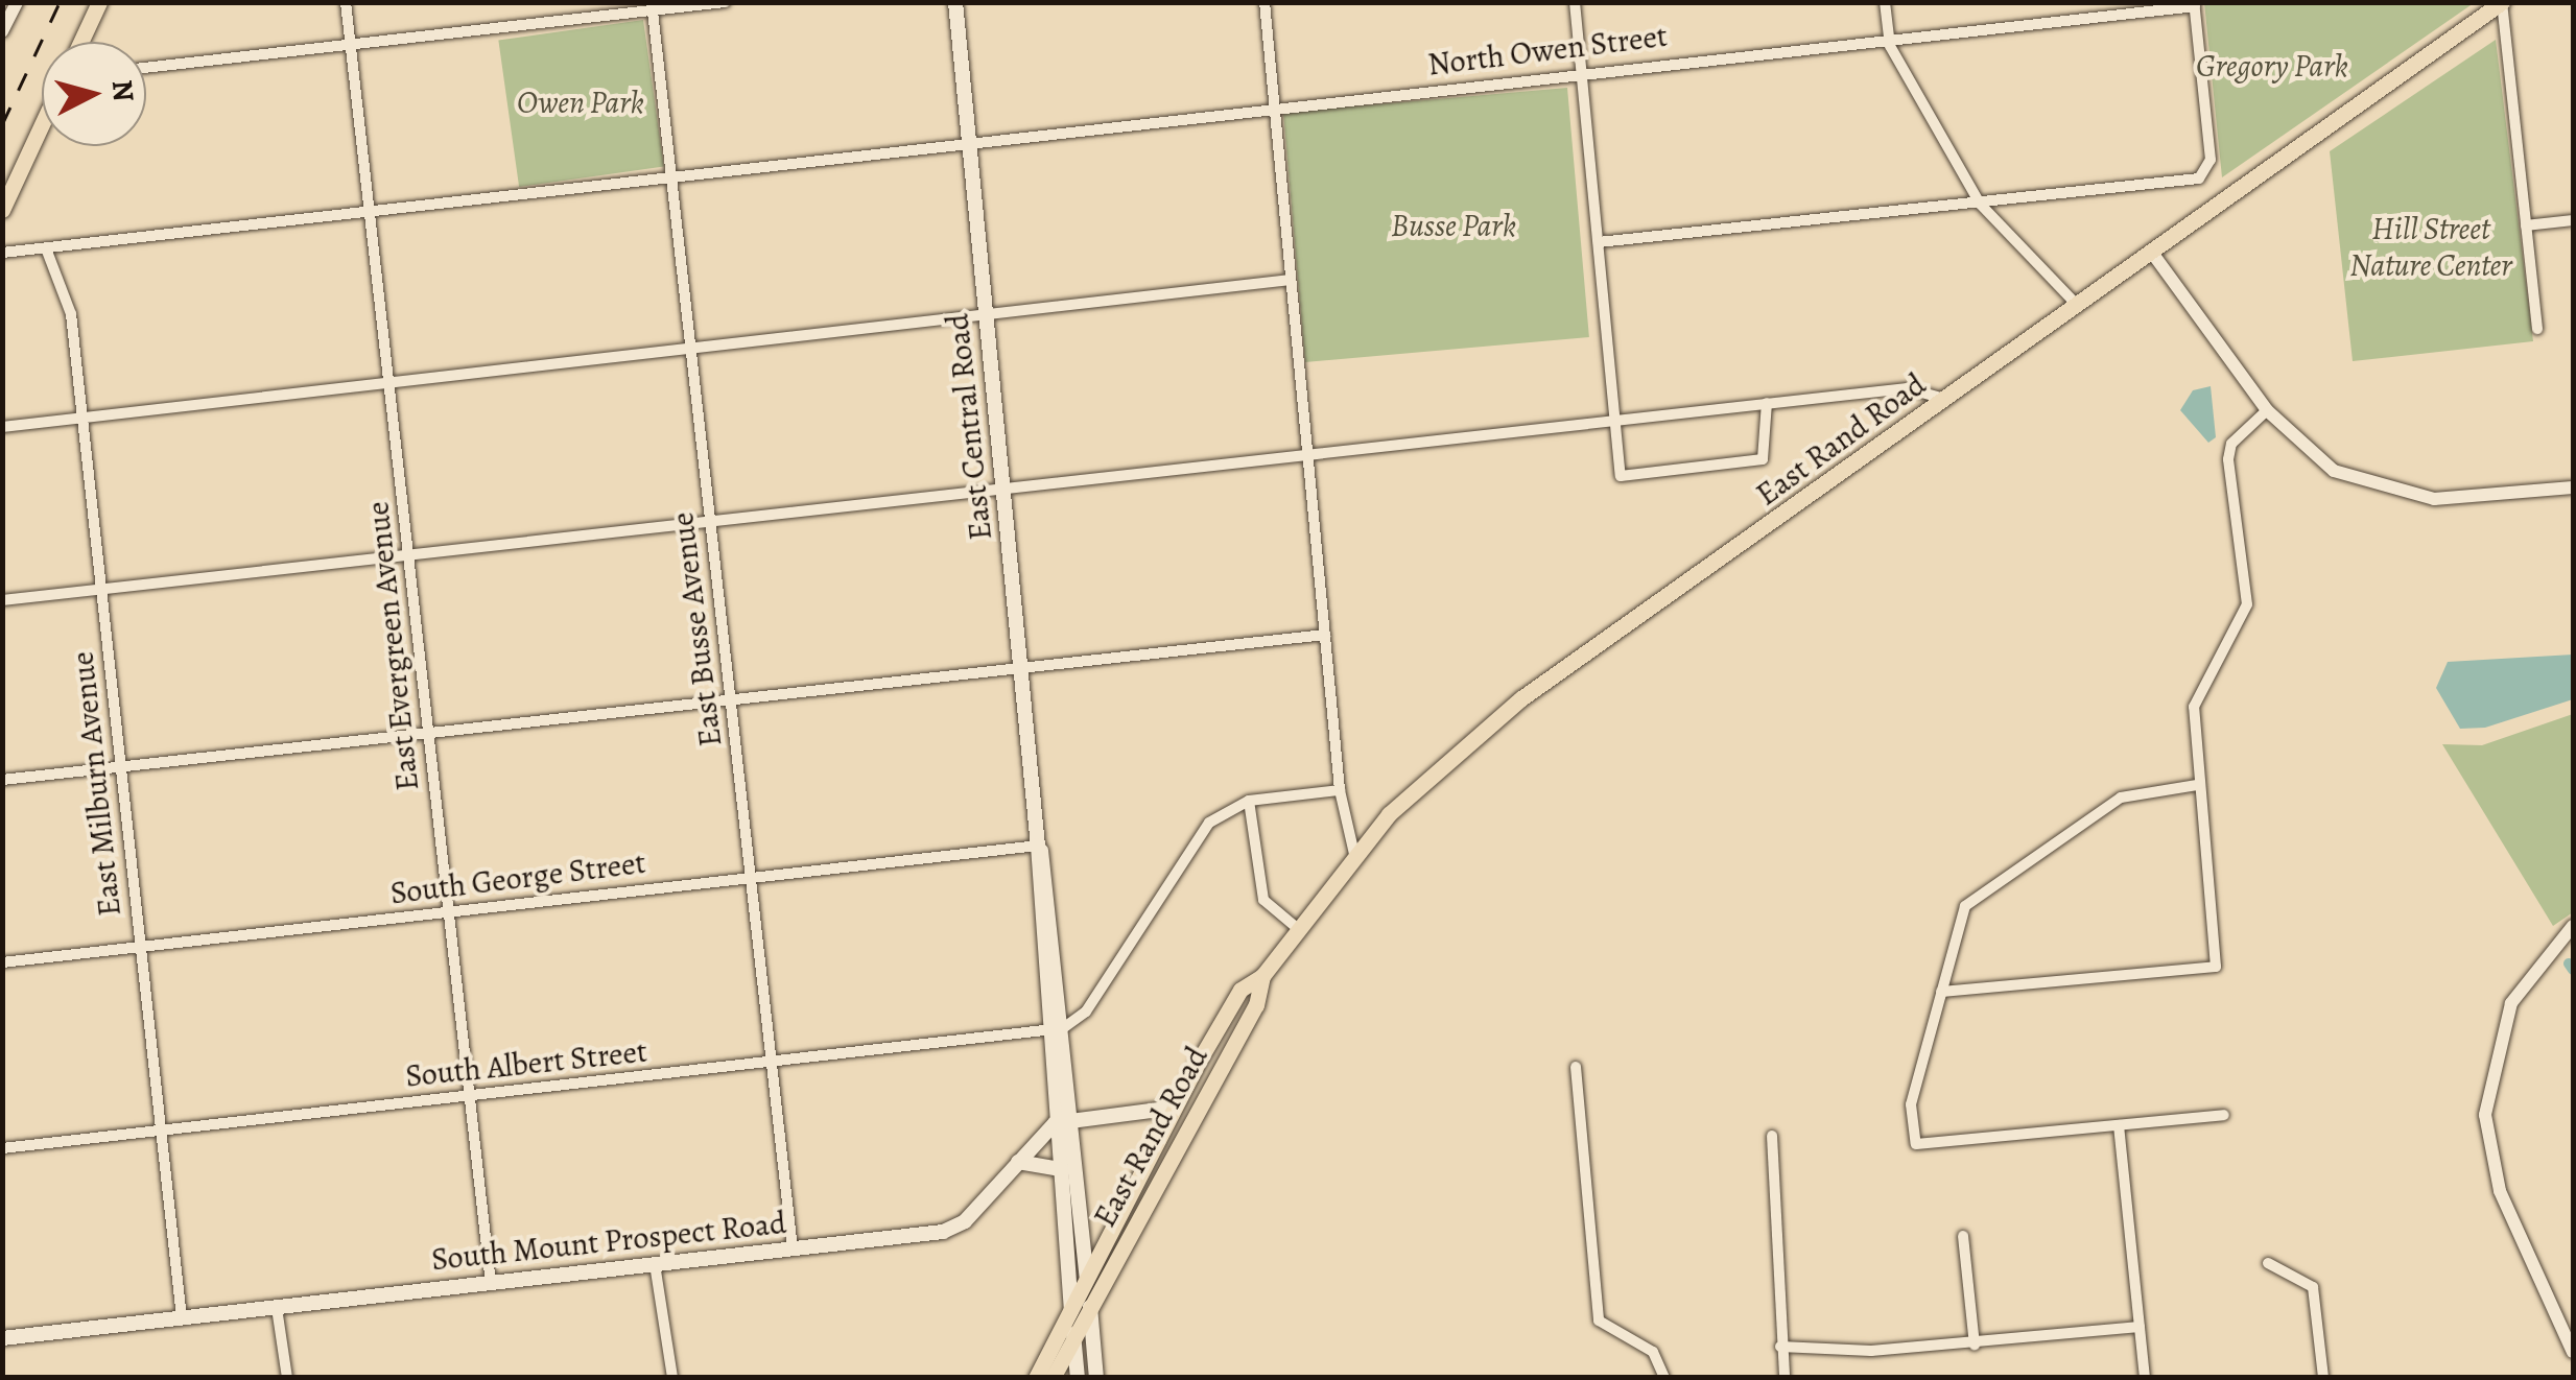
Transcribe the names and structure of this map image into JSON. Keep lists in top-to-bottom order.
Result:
{
  "streets": {
    "main road": ["East Central Road", "East Rand Road", "South Mount Prospect Road"],
    "street": [
      "North Owen Street",
      "East Busse Avenue",
      "East Evergreen Avenue",
      "East Milburn Avenue",
      "South George Street",
      "South Albert Street"
    ]
  },
  "crossings": [
    ["North Owen Street", "East Central Road"],
    ["North Owen Street", "East Busse Avenue"],
    ["North Owen Street", "East Evergreen Avenue"],
    ["North Owen Street", "East Milburn Avenue"],
    ["East Central Road", "East Rand Road"],
    ["East Central Road", "South George Street"],
    ["East Central Road", "South Albert Street"],
    ["East Central Road", "South Mount Prospect Road"],
    ["East Rand Road", "South Mount Prospect Road"],
    ["East Busse Avenue", "South George Street"],
    ["East Busse Avenue", "South Albert Street"],
    ["East Busse Avenue", "South Mount Prospect Road"],
    ["East Evergreen Avenue", "South George Street"],
    ["East Evergreen Avenue", "South Albert Street"],
    ["East Evergreen Avenue", "South Mount Prospect Road"],
    ["East Milburn Avenue", "South George Street"],
    ["East Milburn Avenue", "South Albert Street"],
    ["East Milburn Avenue", "South Mount Prospect Road"]
  ],
  "parks": [
    "Gregory Park",
    "Owen Park",
    "Busse Park",
    "Hill Street Nature Center"
  ],
  "north": "right"
}
